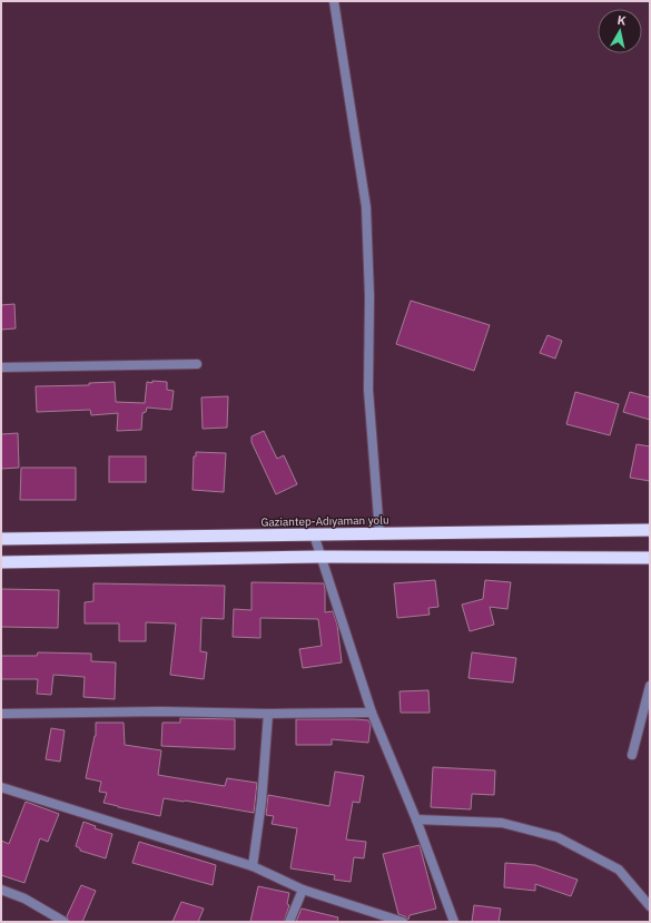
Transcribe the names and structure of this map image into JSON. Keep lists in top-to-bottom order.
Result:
{
  "streets": {
    "highway": ["Gaziantep-Adıyaman yolu"]
  },
  "north": "top"
}
